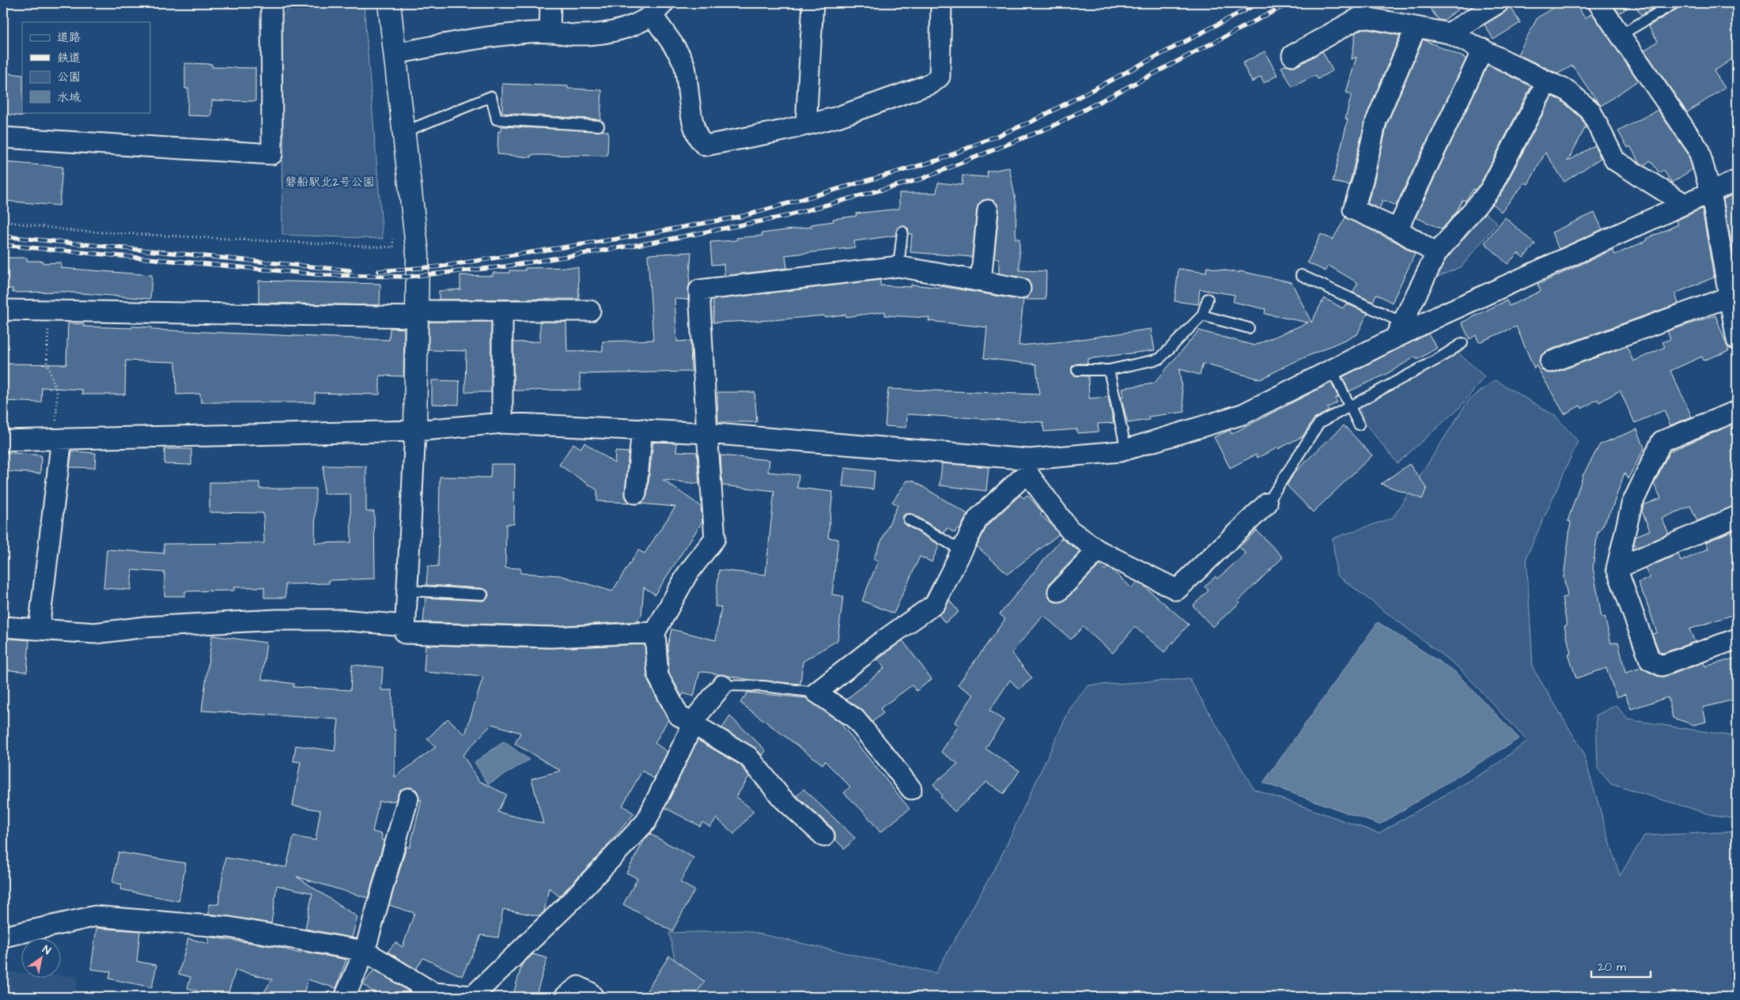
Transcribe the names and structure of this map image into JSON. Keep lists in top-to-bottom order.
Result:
{
  "parks": ["磐船駅北2号公園"],
  "legend": [
    "道路",
    "鉄道",
    "公園",
    "水域"
  ],
  "scale_bar": "20 m",
  "north": "top right"
}
